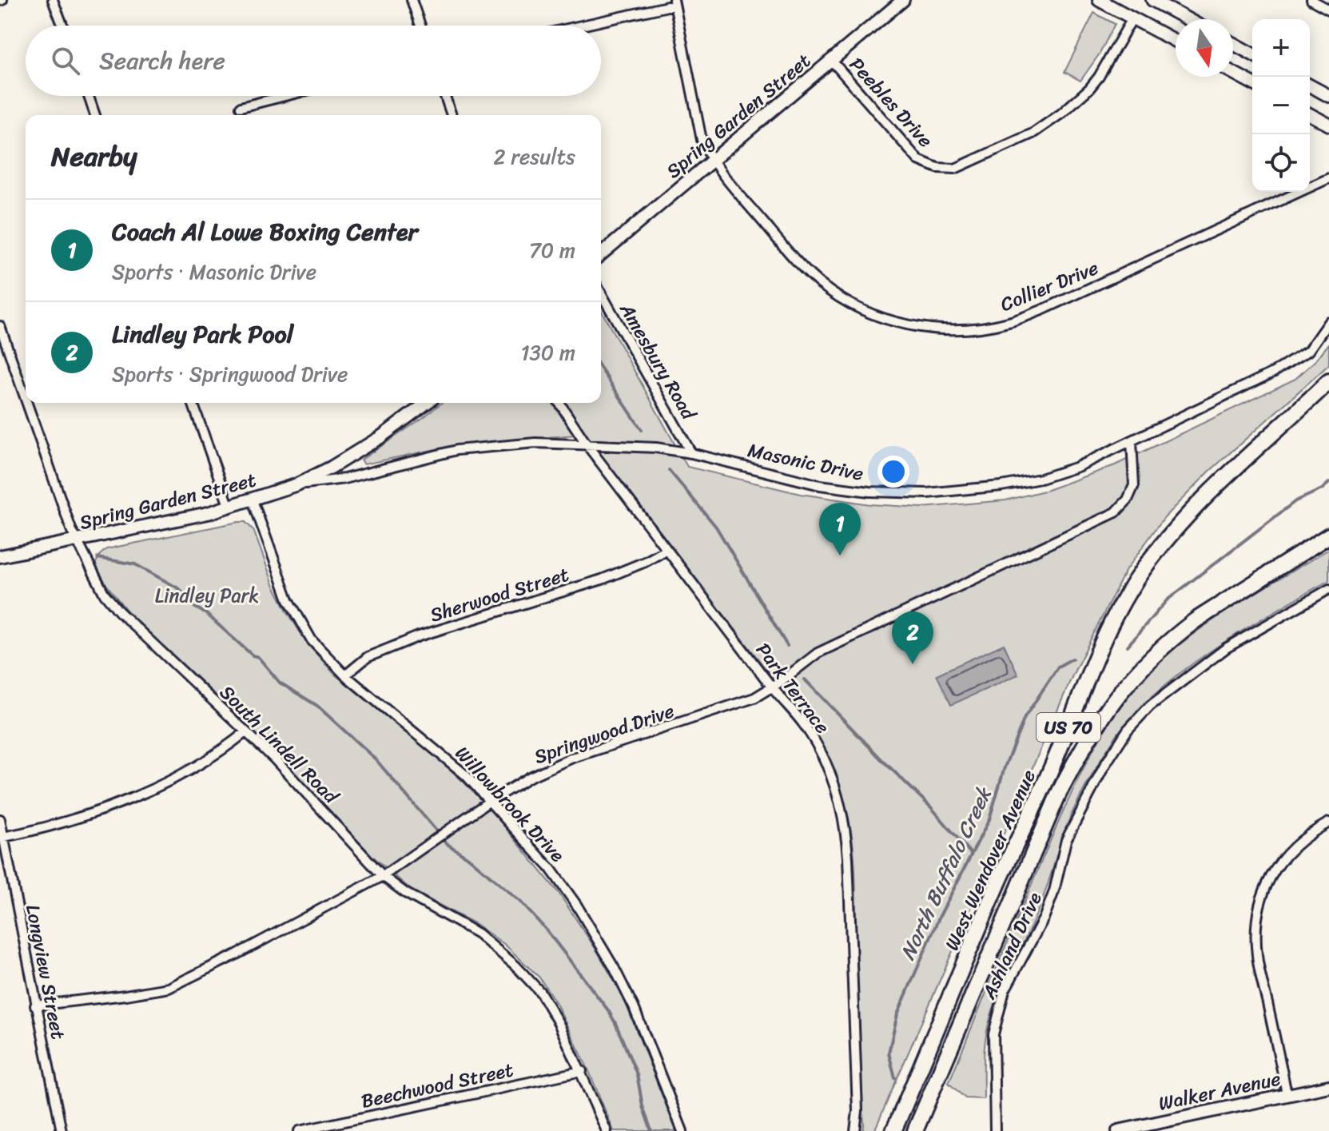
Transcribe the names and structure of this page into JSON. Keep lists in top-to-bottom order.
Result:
{
  "streets": {
    "highway": ["US 70", "West Wendover Avenue"],
    "main road": ["Spring Garden Street", "Walker Avenue"],
    "street": [
      "Peebles Drive",
      "Collier Drive",
      "Amesbury Road",
      "Masonic Drive",
      "Sherwood Street",
      "Park Terrace",
      "Springwood Drive",
      "South Lindell Road",
      "Willowbrook Drive",
      "Ashland Drive",
      "Longview Street",
      "Beechwood Street"
    ]
  },
  "crossings": [
    ["Peebles Drive", "Spring Garden Street"],
    ["Spring Garden Street", "Collier Drive"],
    ["Spring Garden Street", "Masonic Drive"],
    ["Spring Garden Street", "South Lindell Road"],
    ["Spring Garden Street", "Willowbrook Drive"],
    ["Amesbury Road", "Masonic Drive"],
    ["Masonic Drive", "Park Terrace"],
    ["Masonic Drive", "Springwood Drive"],
    ["Sherwood Street", "Park Terrace"],
    ["Sherwood Street", "Willowbrook Drive"],
    ["Park Terrace", "Springwood Drive"],
    ["Springwood Drive", "South Lindell Road"],
    ["Springwood Drive", "Willowbrook Drive"],
    ["Springwood Drive", "Longview Street"],
    ["South Lindell Road", "Beechwood Street"]
  ],
  "water": ["North Buffalo Creek"],
  "parks": ["Lindley Park"],
  "north": "bottom",
  "page": {
    "map_buttons": ["+", "−"],
    "search": "Search here",
    "heading": ["Nearby", "2 results"],
    "list": [
      {
        "mark": "1",
        "name": "Coach Al Lowe Boxing Center",
        "note": "Sports · Masonic Drive",
        "value": "70 m"
      },
      {
        "mark": "2",
        "name": "Lindley Park Pool",
        "note": "Sports · Springwood Drive",
        "value": "130 m"
      }
    ],
    "pins": ["1", "2"]
  }
}
